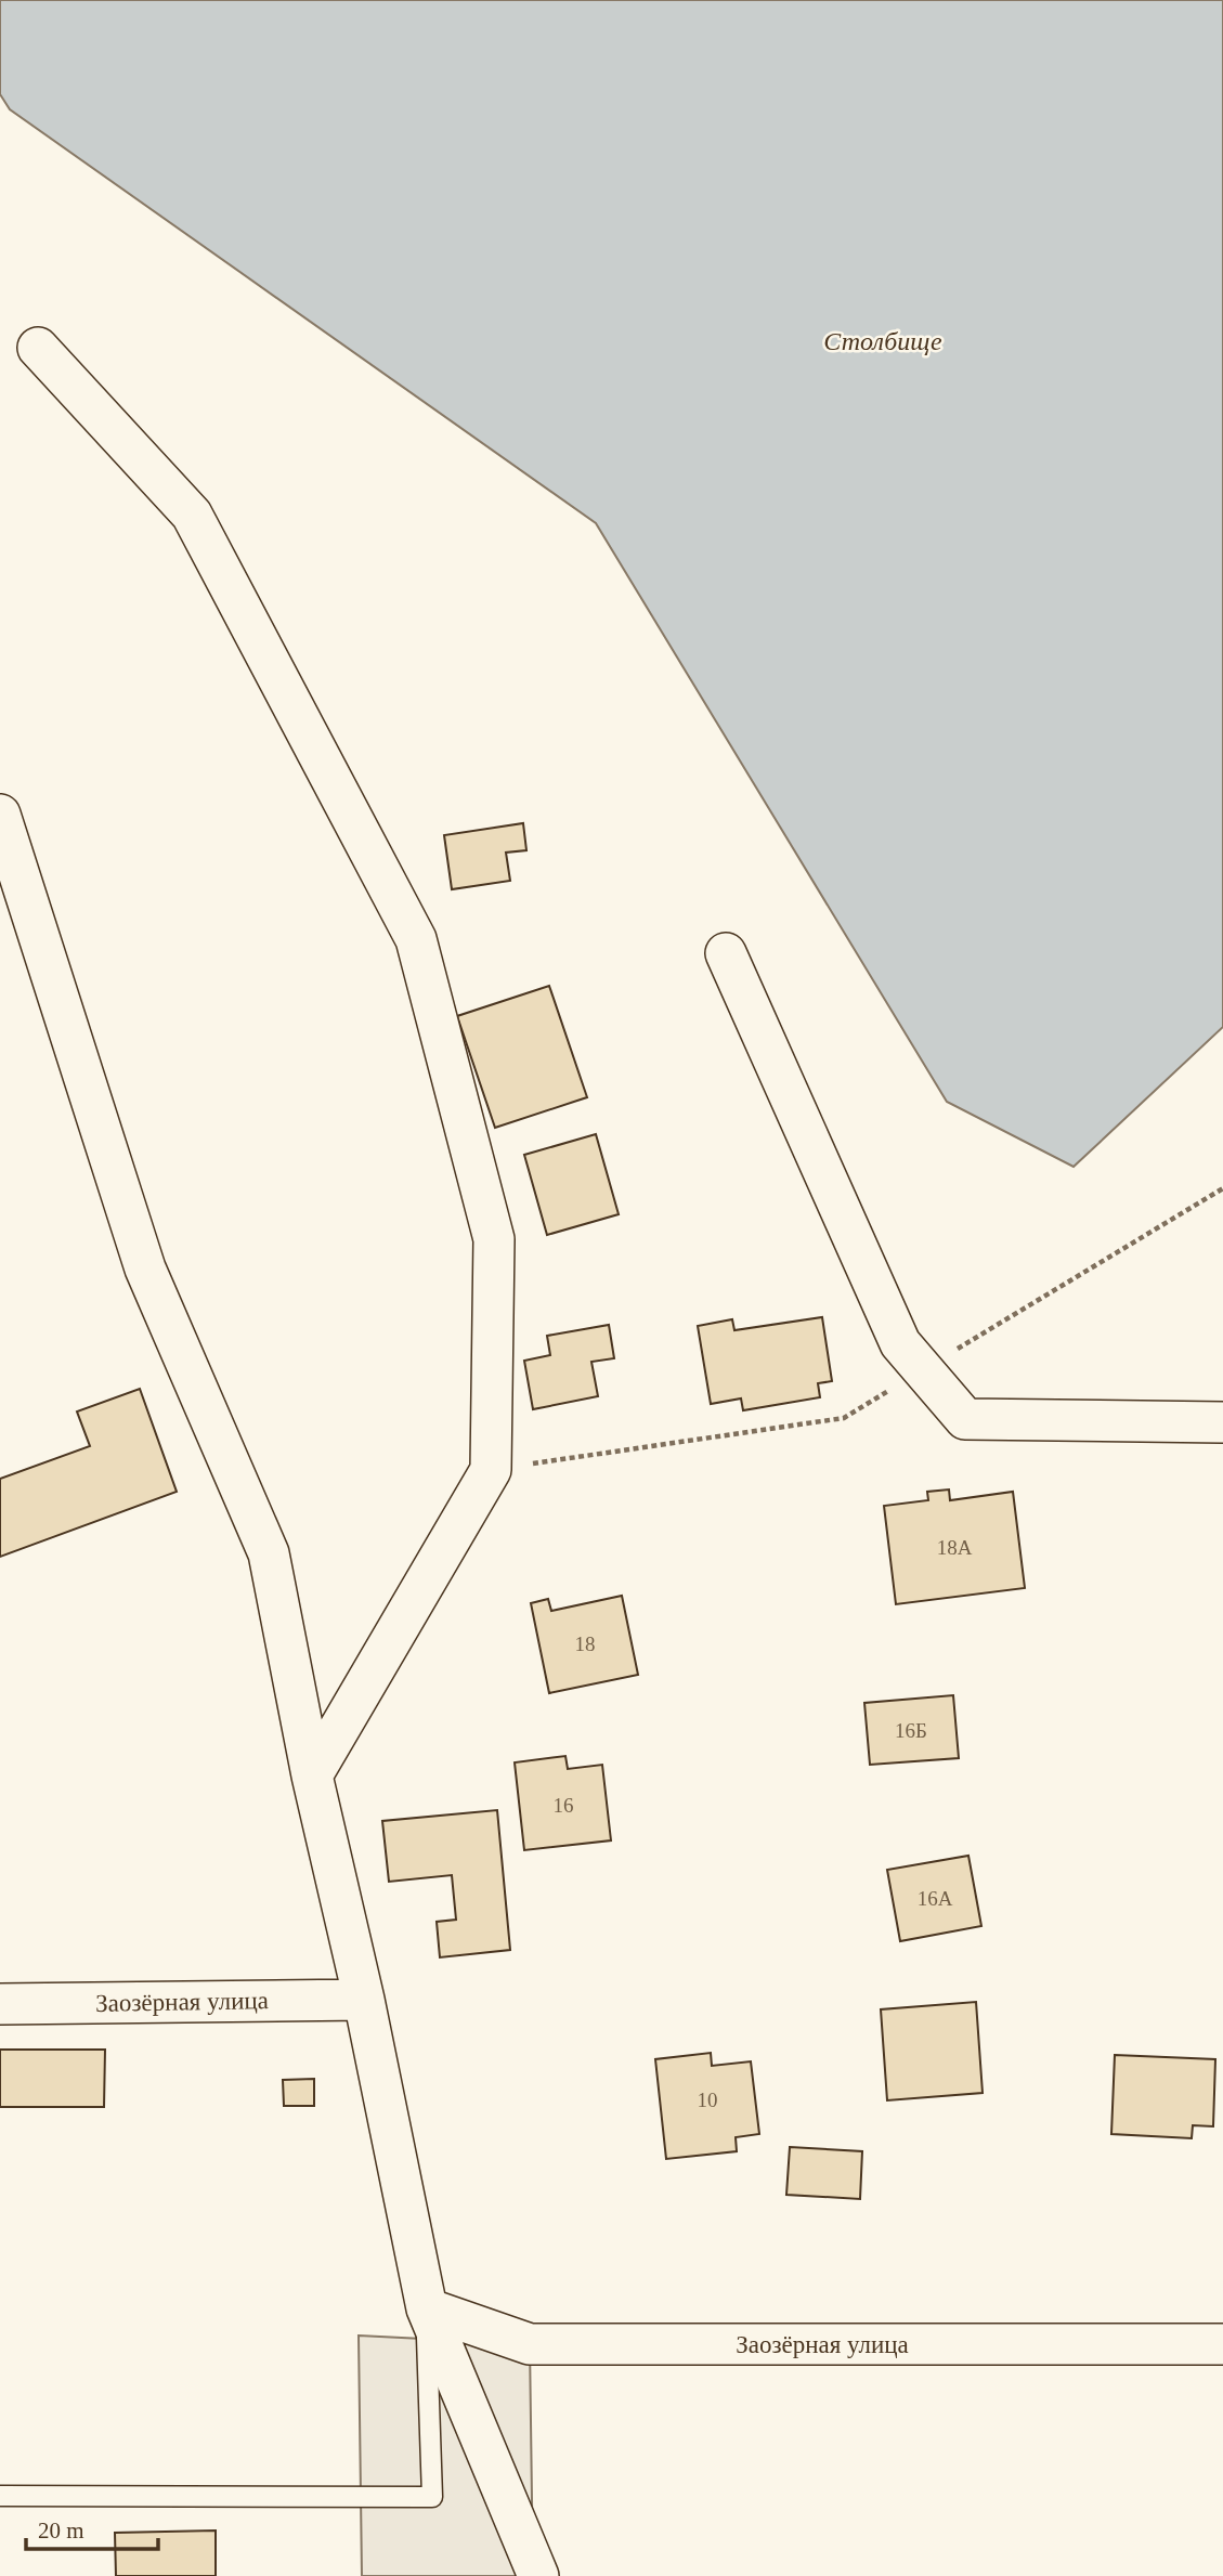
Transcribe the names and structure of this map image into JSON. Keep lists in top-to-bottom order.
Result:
{
  "streets": {
    "street": ["Заозёрная улица"]
  },
  "water": ["Столбище"],
  "house_numbers": [
    "18А",
    "18",
    "16Б",
    "16",
    "16А",
    "10"
  ],
  "scale_bar": "20 m"
}
